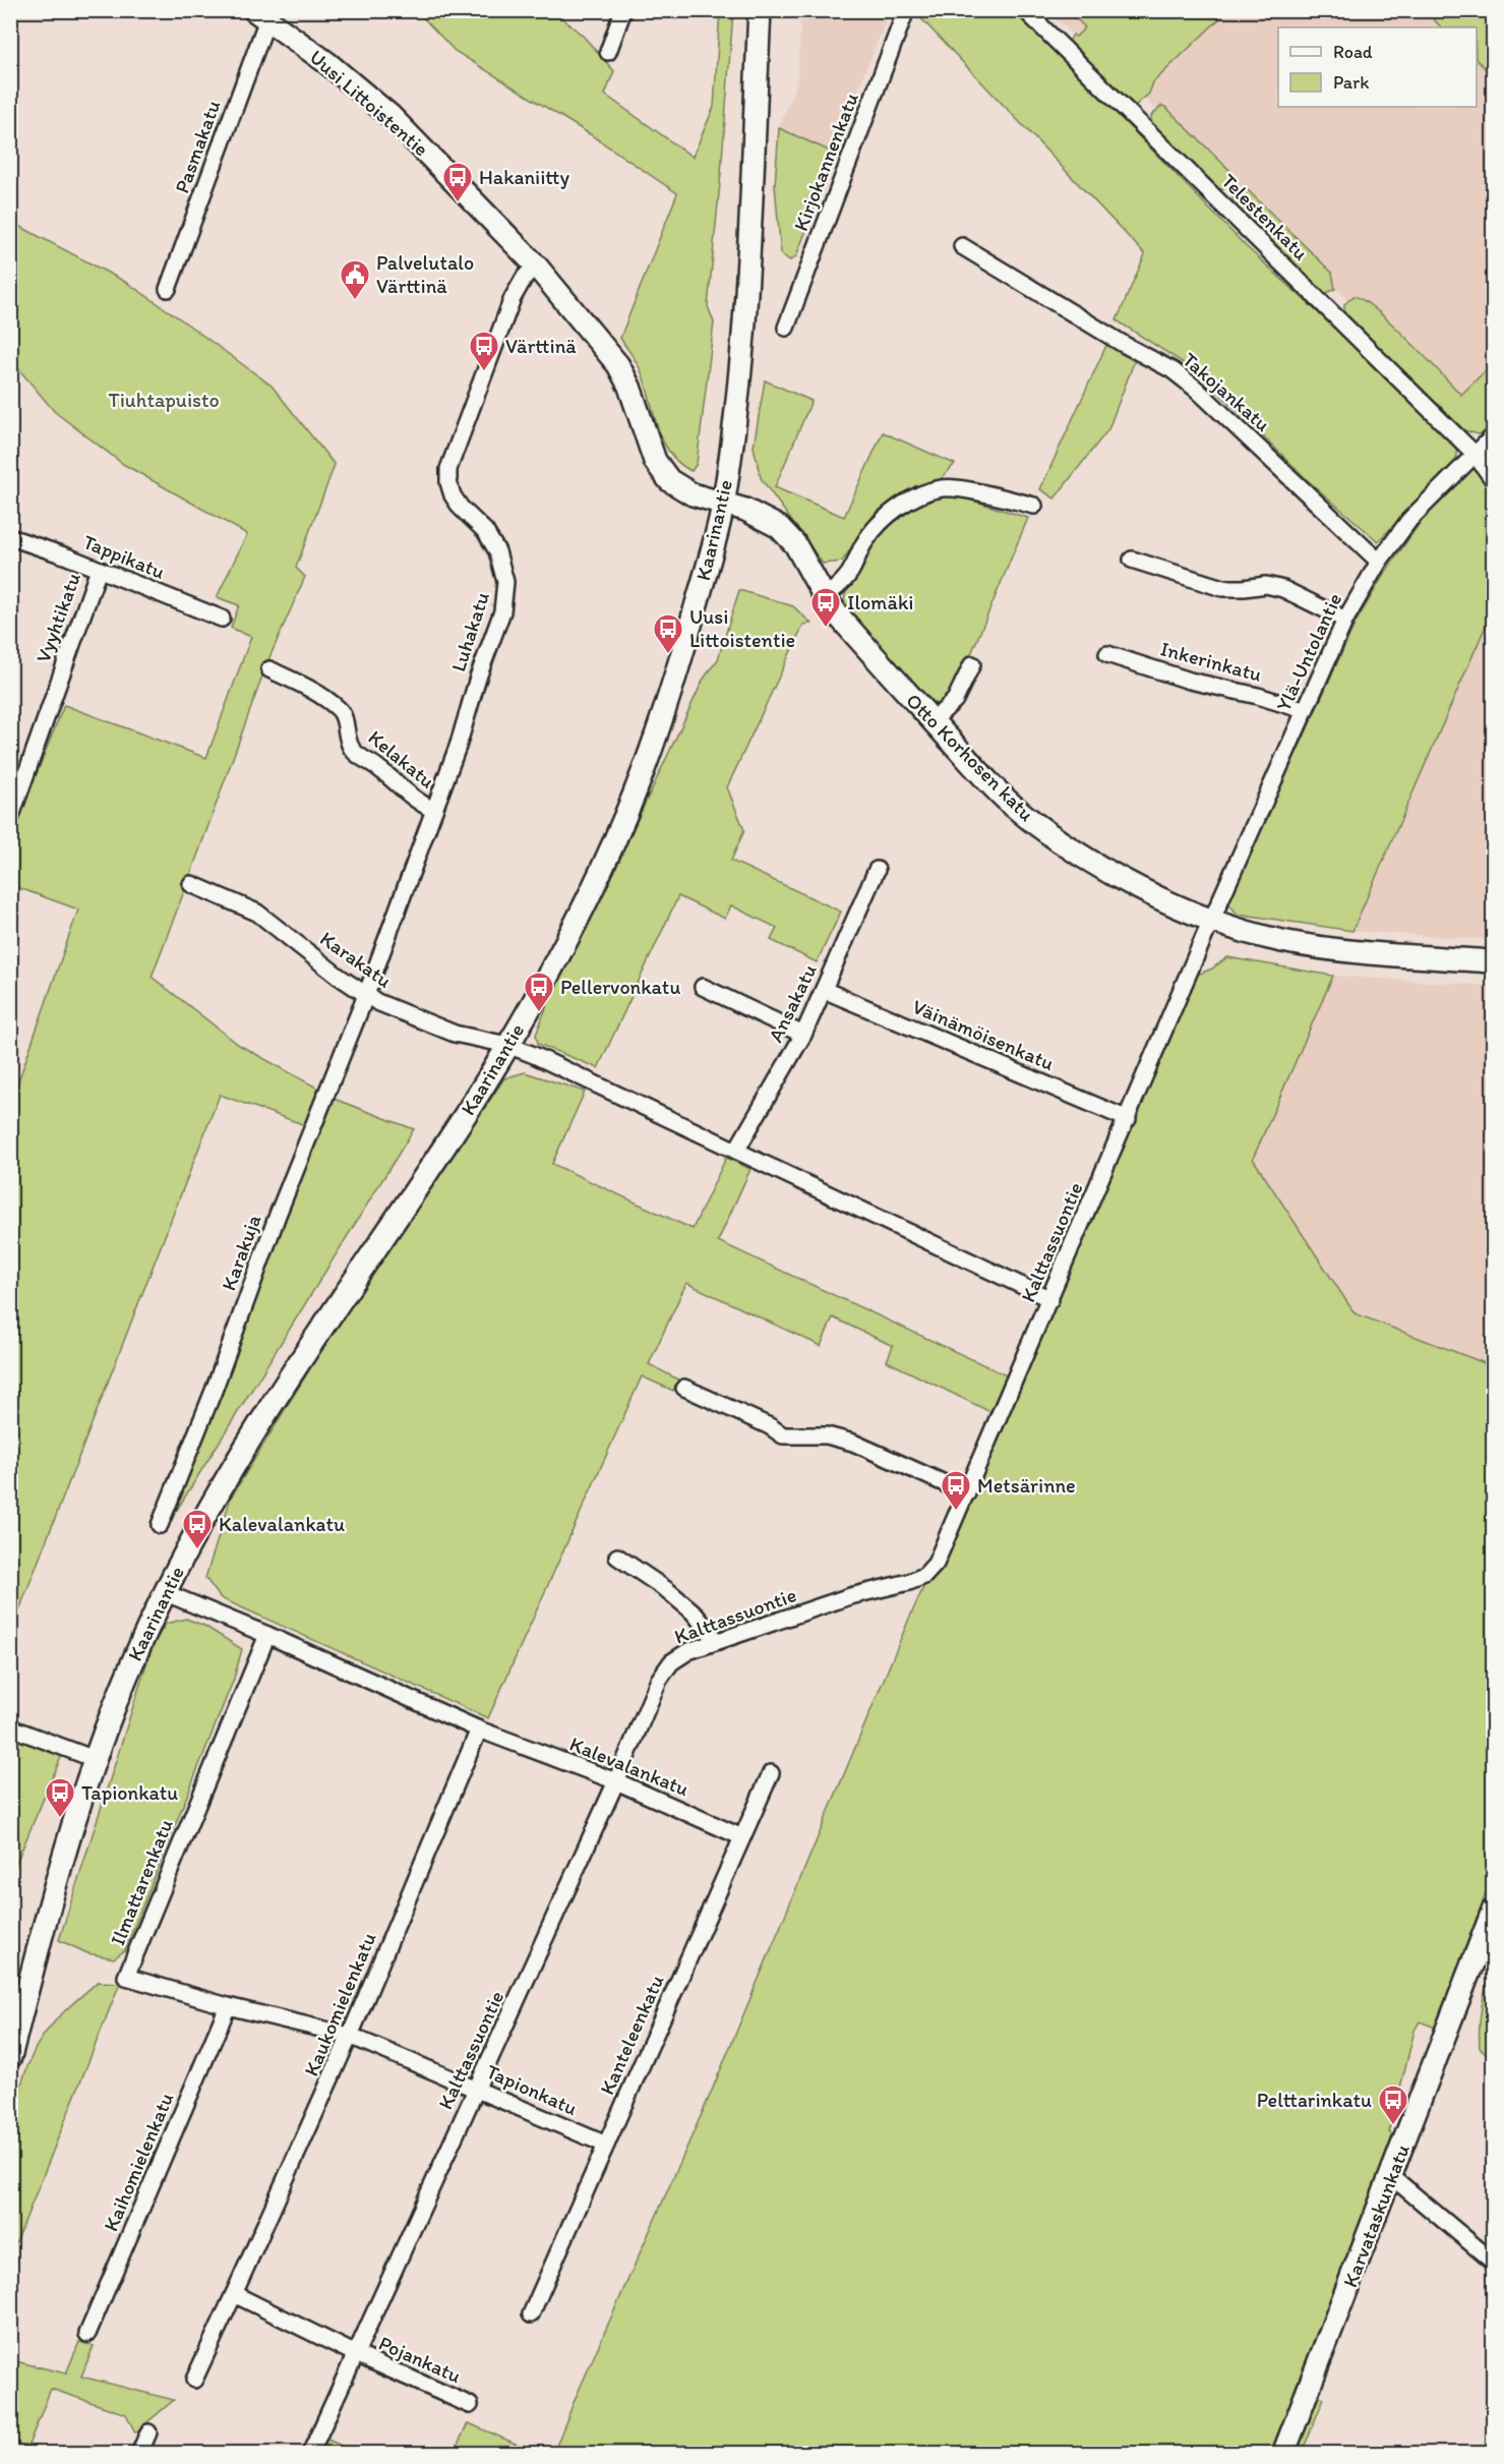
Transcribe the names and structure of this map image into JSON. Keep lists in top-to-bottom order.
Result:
{
  "streets": {
    "main road": [
      "Uusi Littoistentie",
      "Kaarinantie",
      "Otto Korhosen katu",
      "Karvataskunkatu"
    ],
    "street": [
      "Pasmakatu",
      "Kirjokannenkatu",
      "Telestenkatu",
      "Takojankatu",
      "Tappikatu",
      "Vyyhtikatu",
      "Luhakatu",
      "Ylä-Untolantie",
      "Inkerinkatu",
      "Kelakatu",
      "Karakatu",
      "Ansakatu",
      "Väinämöisenkatu",
      "Kalttassuontie",
      "Karakuja",
      "Kalevalankatu",
      "Ilmattarenkatu",
      "Kaukomielenkatu",
      "Kanteleenkatu",
      "Tapionkatu",
      "Kaihomielenkatu",
      "Pojankatu"
    ]
  },
  "crossings": [
    ["Uusi Littoistentie", "Pasmakatu"],
    ["Uusi Littoistentie", "Kaarinantie"],
    ["Uusi Littoistentie", "Luhakatu"],
    ["Uusi Littoistentie", "Otto Korhosen katu"],
    ["Telestenkatu", "Ylä-Untolantie"],
    ["Takojankatu", "Ylä-Untolantie"],
    ["Kaarinantie", "Otto Korhosen katu"],
    ["Kaarinantie", "Karakatu"],
    ["Kaarinantie", "Kalevalankatu"],
    ["Tappikatu", "Vyyhtikatu"],
    ["Luhakatu", "Kelakatu"],
    ["Luhakatu", "Karakatu"],
    ["Luhakatu", "Karakuja"],
    ["Ylä-Untolantie", "Inkerinkatu"],
    ["Ylä-Untolantie", "Otto Korhosen katu"],
    ["Ylä-Untolantie", "Kalttassuontie"],
    ["Otto Korhosen katu", "Kalttassuontie"],
    ["Karakatu", "Karakuja"],
    ["Ansakatu", "Väinämöisenkatu"],
    ["Väinämöisenkatu", "Kalttassuontie"],
    ["Kalttassuontie", "Kalevalankatu"],
    ["Kalttassuontie", "Tapionkatu"],
    ["Kalttassuontie", "Pojankatu"],
    ["Kalevalankatu", "Ilmattarenkatu"],
    ["Kalevalankatu", "Kaukomielenkatu"],
    ["Kalevalankatu", "Kanteleenkatu"],
    ["Ilmattarenkatu", "Tapionkatu"],
    ["Kaukomielenkatu", "Tapionkatu"],
    ["Kaukomielenkatu", "Pojankatu"],
    ["Kanteleenkatu", "Tapionkatu"],
    ["Tapionkatu", "Kaihomielenkatu"]
  ],
  "parks": ["Tiuhtapuisto"],
  "places": {
    "bus stop": [
      "Hakaniitty",
      "Värttinä",
      "Ilomäki",
      "Uusi Littoistentie",
      "Pellervonkatu",
      "Metsärinne",
      "Kalevalankatu",
      "Tapionkatu",
      "Pelttarinkatu"
    ],
    "public building": ["Palvelutalo Värttinä"]
  },
  "legend": ["Road", "Park"]
}
